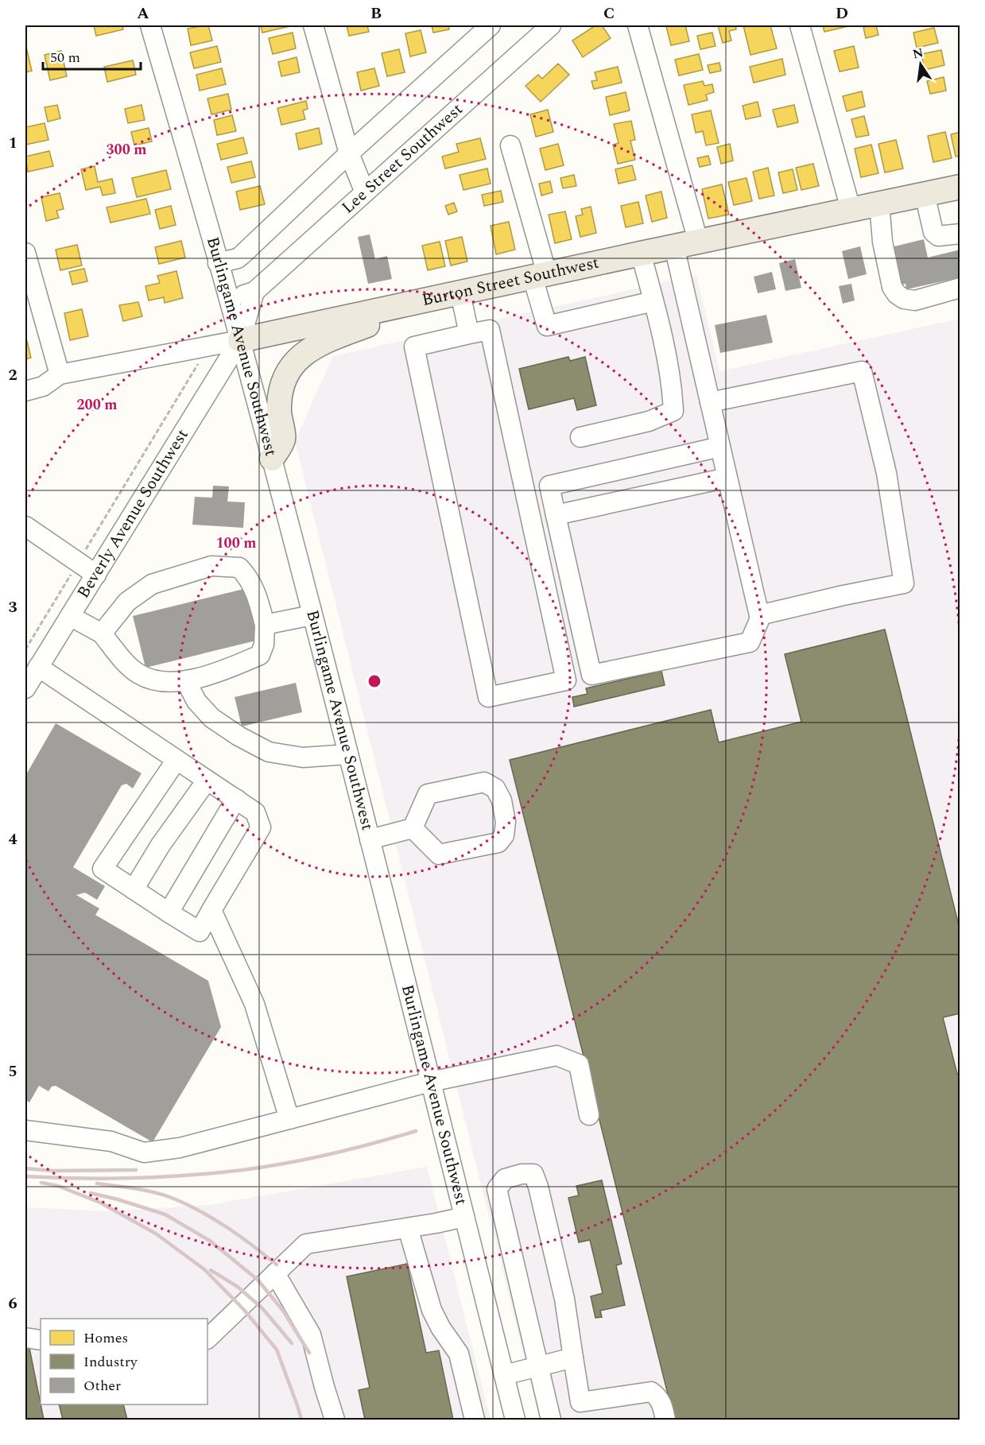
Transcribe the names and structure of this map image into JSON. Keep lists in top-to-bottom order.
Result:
{
  "streets": {
    "main road": ["Burton Street Southwest"],
    "street": ["Lee Street Southwest", "Burlingame Avenue Southwest", "Beverly Avenue Southwest"]
  },
  "crossings": [
    ["Lee Street Southwest", "Burlingame Avenue Southwest"],
    ["Burton Street Southwest", "Burlingame Avenue Southwest"],
    ["Burton Street Southwest", "Beverly Avenue Southwest"],
    ["Burlingame Avenue Southwest", "Beverly Avenue Southwest"]
  ],
  "legend": ["Homes", "Industry", "Other"],
  "scale_bar": "50 m",
  "north": "top",
  "grid": {
    "columns": [
      "A",
      "B",
      "C",
      "D"
    ],
    "rows": [
      "1",
      "2",
      "3",
      "4",
      "5",
      "6"
    ]
  },
  "rings": ["300 m", "200 m", "100 m"]
}
